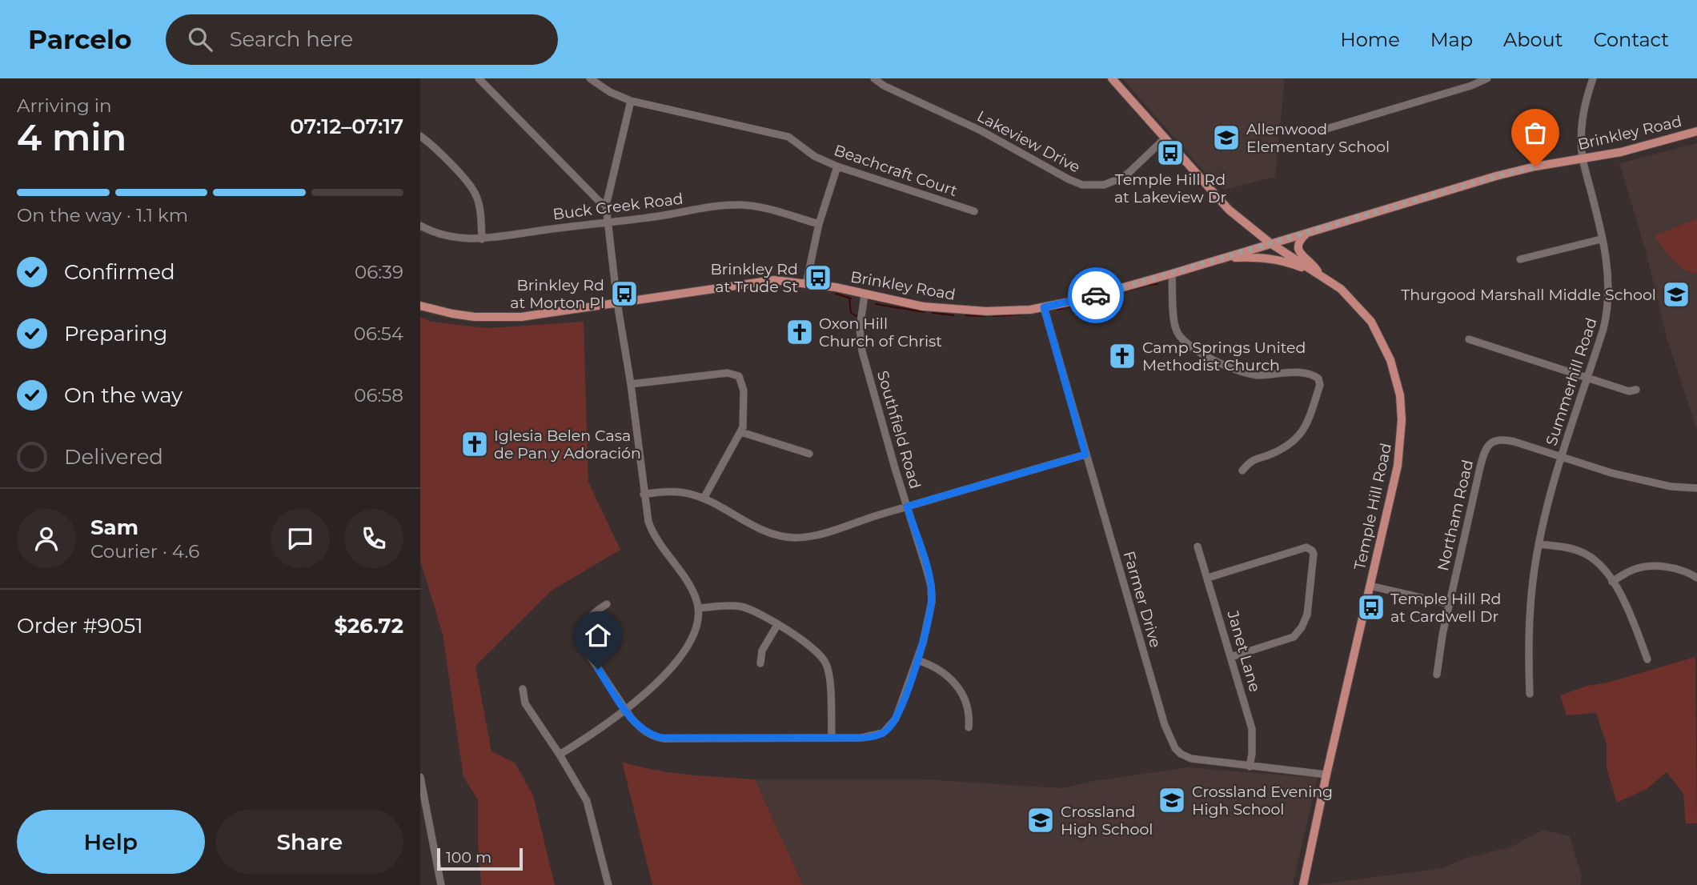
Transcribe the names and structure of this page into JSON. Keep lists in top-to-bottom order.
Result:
{
  "streets": {
    "main road": ["Brinkley Road", "Temple Hill Road"],
    "street": [
      "Lakeview Drive",
      "Beachcraft Court",
      "Buck Creek Road",
      "Summerhill Road",
      "Southfield Road",
      "Northam Road",
      "Farmer Drive",
      "Janet Lane"
    ]
  },
  "crossings": [
    ["Brinkley Road", "Summerhill Road"],
    ["Brinkley Road", "Southfield Road"],
    ["Brinkley Road", "Temple Hill Road"],
    ["Brinkley Road", "Farmer Drive"],
    ["Lakeview Drive", "Temple Hill Road"],
    ["Summerhill Road", "Northam Road"],
    ["Temple Hill Road", "Farmer Drive"],
    ["Farmer Drive", "Janet Lane"]
  ],
  "places": {
    "school or university": [
      "Allenwood Elementary School",
      "Thurgood Marshall Middle School",
      "Crossland Evening High School",
      "Crossland High School"
    ],
    "bus stop": [
      "Temple Hill Rd at Lakeview Dr",
      "Brinkley Rd at Trude St",
      "Brinkley Rd at Morton Pl",
      "Temple Hill Rd at Cardwell Dr"
    ],
    "church": ["Oxon Hill Church of Christ", "Camp Springs United Methodist Church", "Iglesia Belen Casa de Pan y Adoración"]
  },
  "scale_bar": "100 m",
  "page": {
    "header": "Parcelo",
    "search": "Search here",
    "nav": [
      "Home",
      "Map",
      "About",
      "Contact"
    ],
    "heading": ["4 min", "Arriving in", "07:12–07:17"],
    "panel": [
      "Sam",
      "Courier · 4.6",
      "Order #9051",
      "$26.72"
    ],
    "bar": "On the way · 1.1 km",
    "list": [
      ["Confirmed", "06:39"],
      ["Preparing", "06:54"],
      ["On the way", "06:58"],
      "Delivered"
    ],
    "buttons": ["Help", "Share"],
    "scale": "100 m"
  }
}
